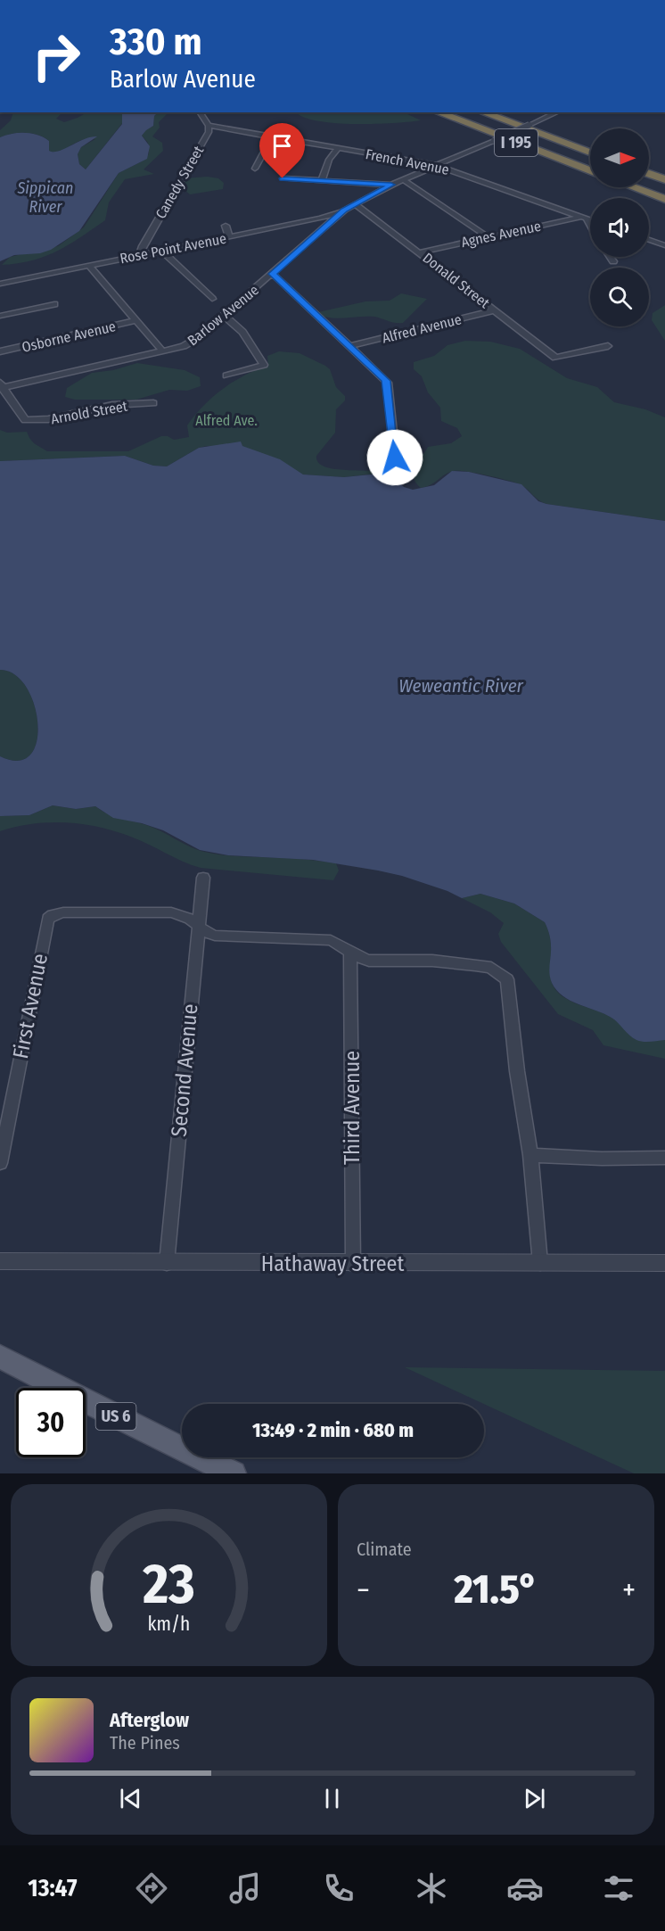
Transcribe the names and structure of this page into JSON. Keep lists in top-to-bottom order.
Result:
{
  "streets": {
    "highway": ["I 195"],
    "main road": ["US 6"],
    "street": [
      "French Avenue",
      "Canedy Street",
      "Agnes Avenue",
      "Rose Point Avenue",
      "Donald Street",
      "Barlow Avenue",
      "Alfred Avenue",
      "Osborne Avenue",
      "Arnold Street",
      "First Avenue",
      "Second Avenue",
      "Third Avenue",
      "Hathaway Street"
    ]
  },
  "crossings": [
    ["French Avenue", "Canedy Street"],
    ["French Avenue", "Agnes Avenue"],
    ["French Avenue", "Barlow Avenue"],
    ["Canedy Street", "Rose Point Avenue"],
    ["Agnes Avenue", "Donald Street"],
    ["Rose Point Avenue", "Barlow Avenue"],
    ["Donald Street", "Barlow Avenue"],
    ["Donald Street", "Alfred Avenue"],
    ["Barlow Avenue", "Arnold Street"],
    ["First Avenue", "Second Avenue"],
    ["Second Avenue", "Hathaway Street"],
    ["Third Avenue", "Hathaway Street"]
  ],
  "water": ["Sippican River", "Weweantic River"],
  "parks": ["Alfred Ave."],
  "north": "right",
  "page": {
    "turn": ["330 m", "Barlow Avenue"],
    "limit": "30",
    "trip": "13:49 · 2 min · 680 m",
    "tile": "Climate",
    "heat": ["−", "21.5°", "+"],
    "song": ["Afterglow", "The Pines"],
    "tabs": "13:47",
    "gauge": ["23", "km/h"]
  }
}
